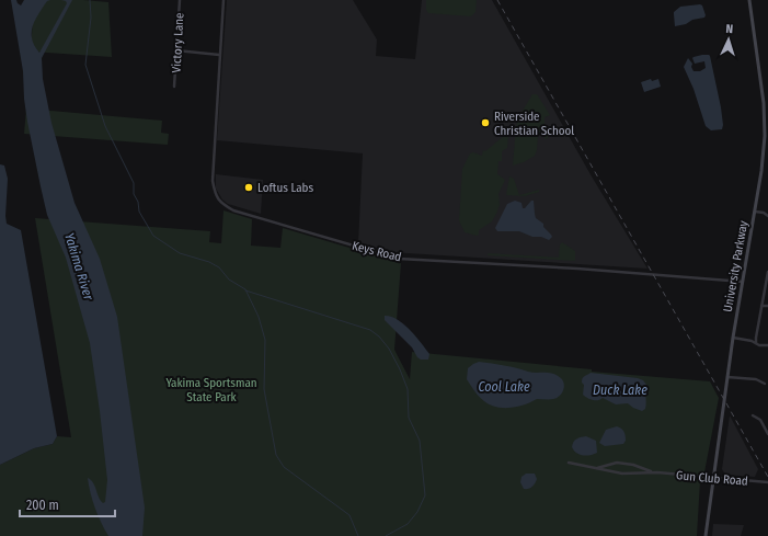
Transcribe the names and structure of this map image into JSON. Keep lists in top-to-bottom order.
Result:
{
  "streets": {
    "main road": ["University Parkway"],
    "street": ["Victory Lane", "Keys Road", "Gun Club Road"]
  },
  "crossings": [
    ["Keys Road", "University Parkway"],
    ["University Parkway", "Gun Club Road"]
  ],
  "water": ["Yakima River", "Cool Lake", "Duck Lake"],
  "parks": ["Yakima Sportsman State Park"],
  "places": ["Riverside Christian School", "Loftus Labs"],
  "scale_bar": "200 m",
  "north": "top"
}
